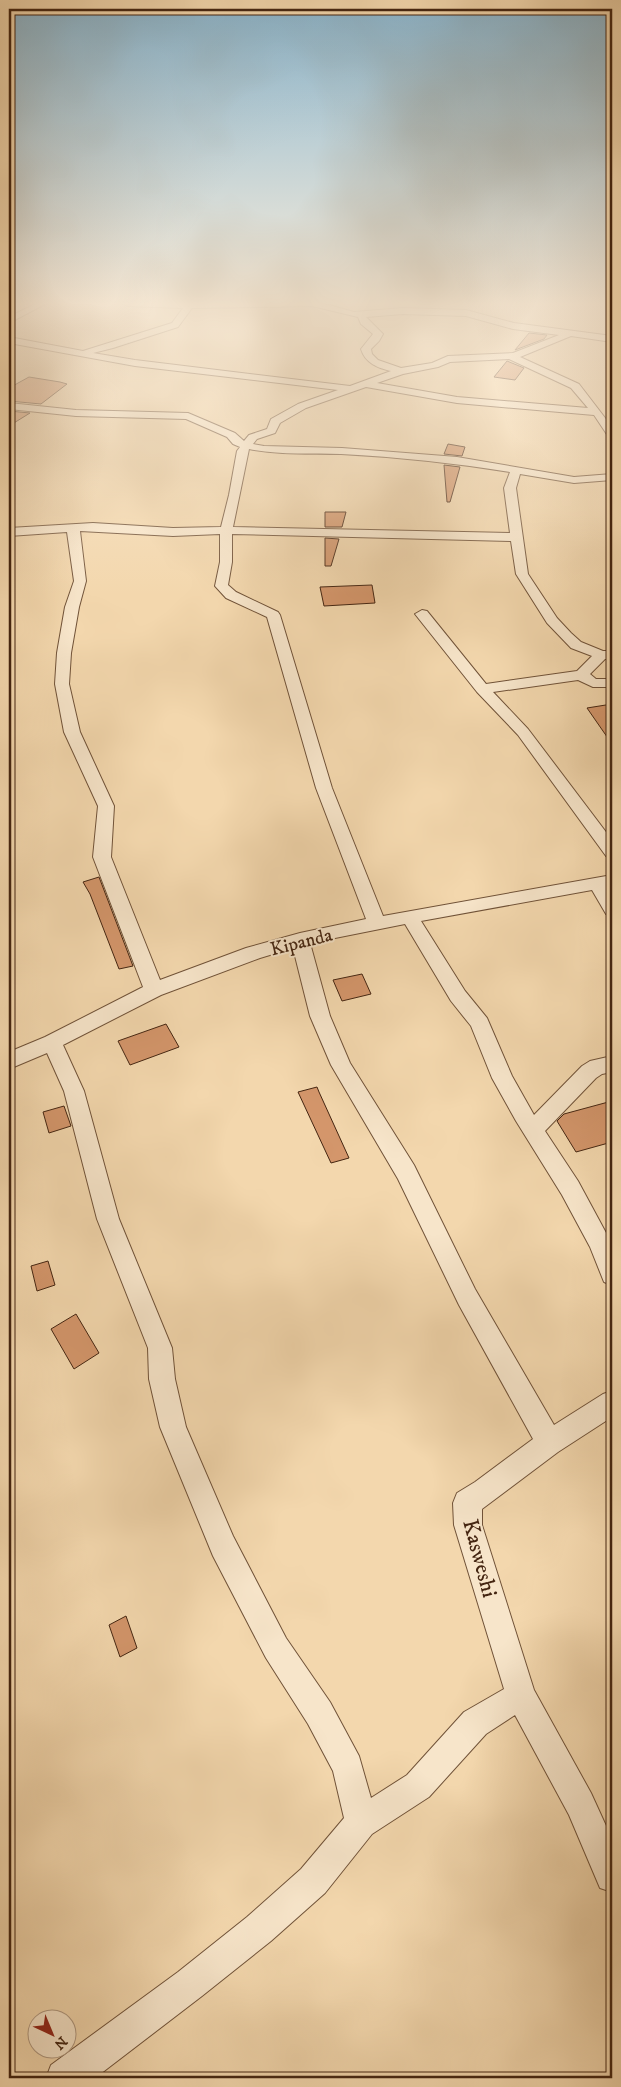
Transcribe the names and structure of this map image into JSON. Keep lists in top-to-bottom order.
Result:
{
  "streets": {
    "street": ["Kipanda", "Kasweshi"]
  },
  "north": "bottom right"
}
